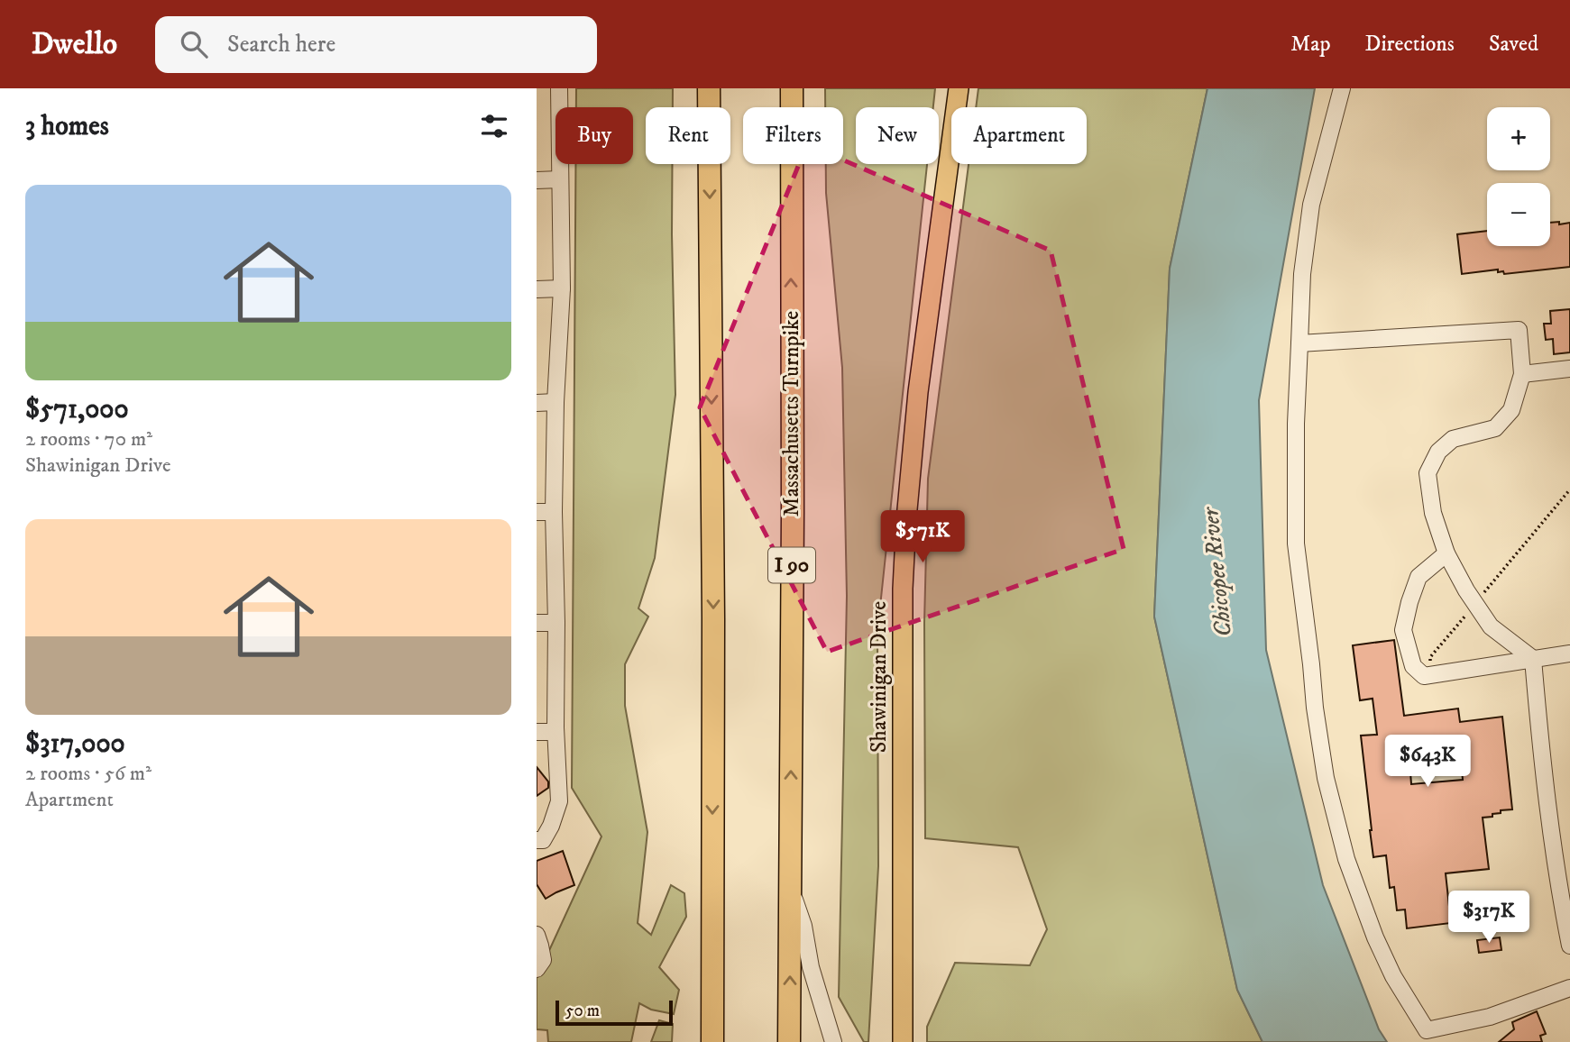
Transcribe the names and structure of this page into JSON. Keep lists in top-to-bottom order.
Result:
{
  "streets": {
    "highway": ["Massachusetts Turnpike", "I 90"],
    "main road": ["Shawinigan Drive"]
  },
  "water": ["Chicopee River"],
  "scale_bar": "50 m",
  "page": {
    "header": "Dwello",
    "search": "Search here",
    "nav": ["Map", "Directions", "Saved"],
    "heading": "3 homes",
    "map_buttons": ["+", "−"],
    "chip": [
      "Buy",
      "Rent",
      "Filters",
      "New",
      "Apartment"
    ],
    "list": [
      {
        "name": "$571,000",
        "note": "2 rooms · 70 m² · Shawinigan Drive"
      },
      {
        "name": "$317,000",
        "note": "2 rooms · 56 m² · Apartment"
      }
    ],
    "price": ["$571K", "$643K", "$317K"],
    "scale": "50 m"
  }
}
